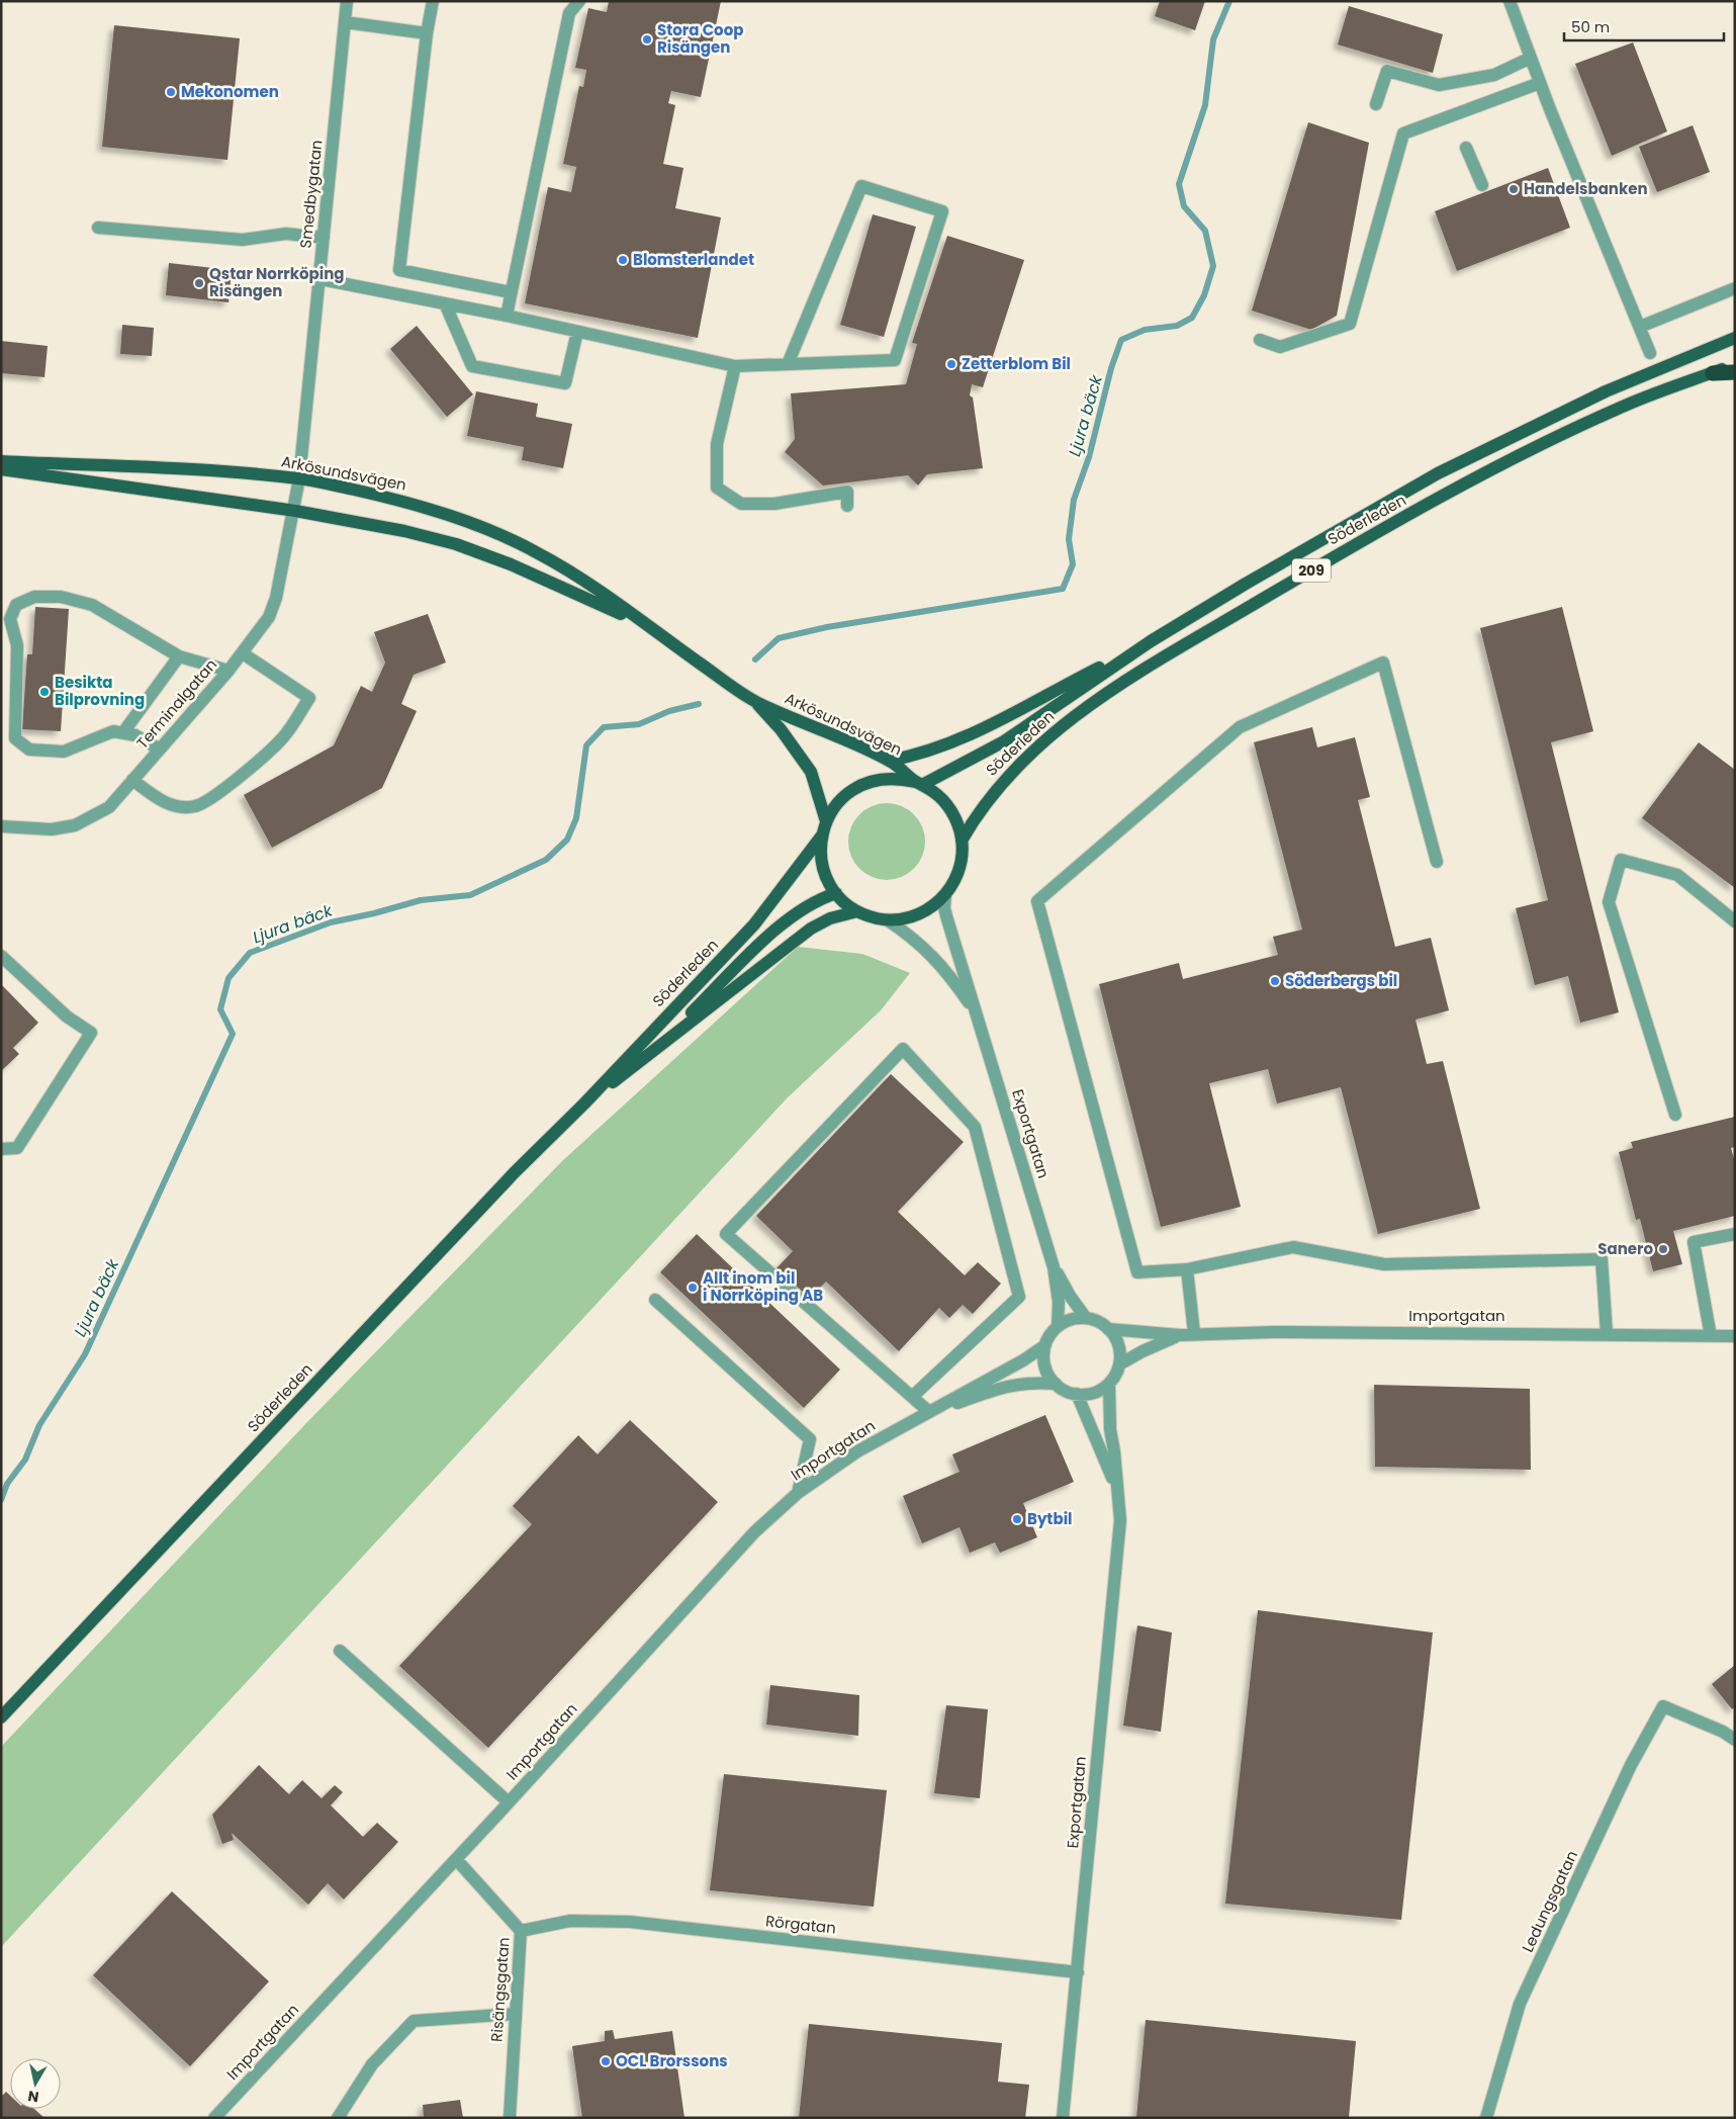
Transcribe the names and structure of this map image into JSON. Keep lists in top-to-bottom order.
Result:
{
  "streets": {
    "main road": ["Arkösundsvägen", "Söderleden", "209"],
    "street": [
      "Smedbygatan",
      "Terminalgatan",
      "Exportgatan",
      "Importgatan",
      "Ledungsgatan",
      "Rörgatan",
      "Risängsgatan"
    ]
  },
  "crossings": [
    ["Smedbygatan", "Arkösundsvägen"],
    ["Smedbygatan", "Terminalgatan"],
    ["Arkösundsvägen", "Söderleden"],
    ["Arkösundsvägen", "Terminalgatan"],
    ["Arkösundsvägen", "Exportgatan"],
    ["Söderleden", "Exportgatan"],
    ["Exportgatan", "Importgatan"],
    ["Exportgatan", "Rörgatan"],
    ["Importgatan", "Risängsgatan"],
    ["Rörgatan", "Risängsgatan"]
  ],
  "water": ["Ljura bäck"],
  "places": [
    "Stora Coop Risängen",
    "Mekonomen",
    "Handelsbanken",
    "Blomsterlandet",
    "Qstar Norrköping Risängen",
    "Zetterblom Bil",
    "Besikta Bilprovning",
    "Söderbergs bil",
    "Sanero",
    "Allt inom bil i Norrköping AB",
    "Bytbil",
    "OCL Brorssons"
  ],
  "scale_bar": "50 m",
  "north": "bottom"
}
